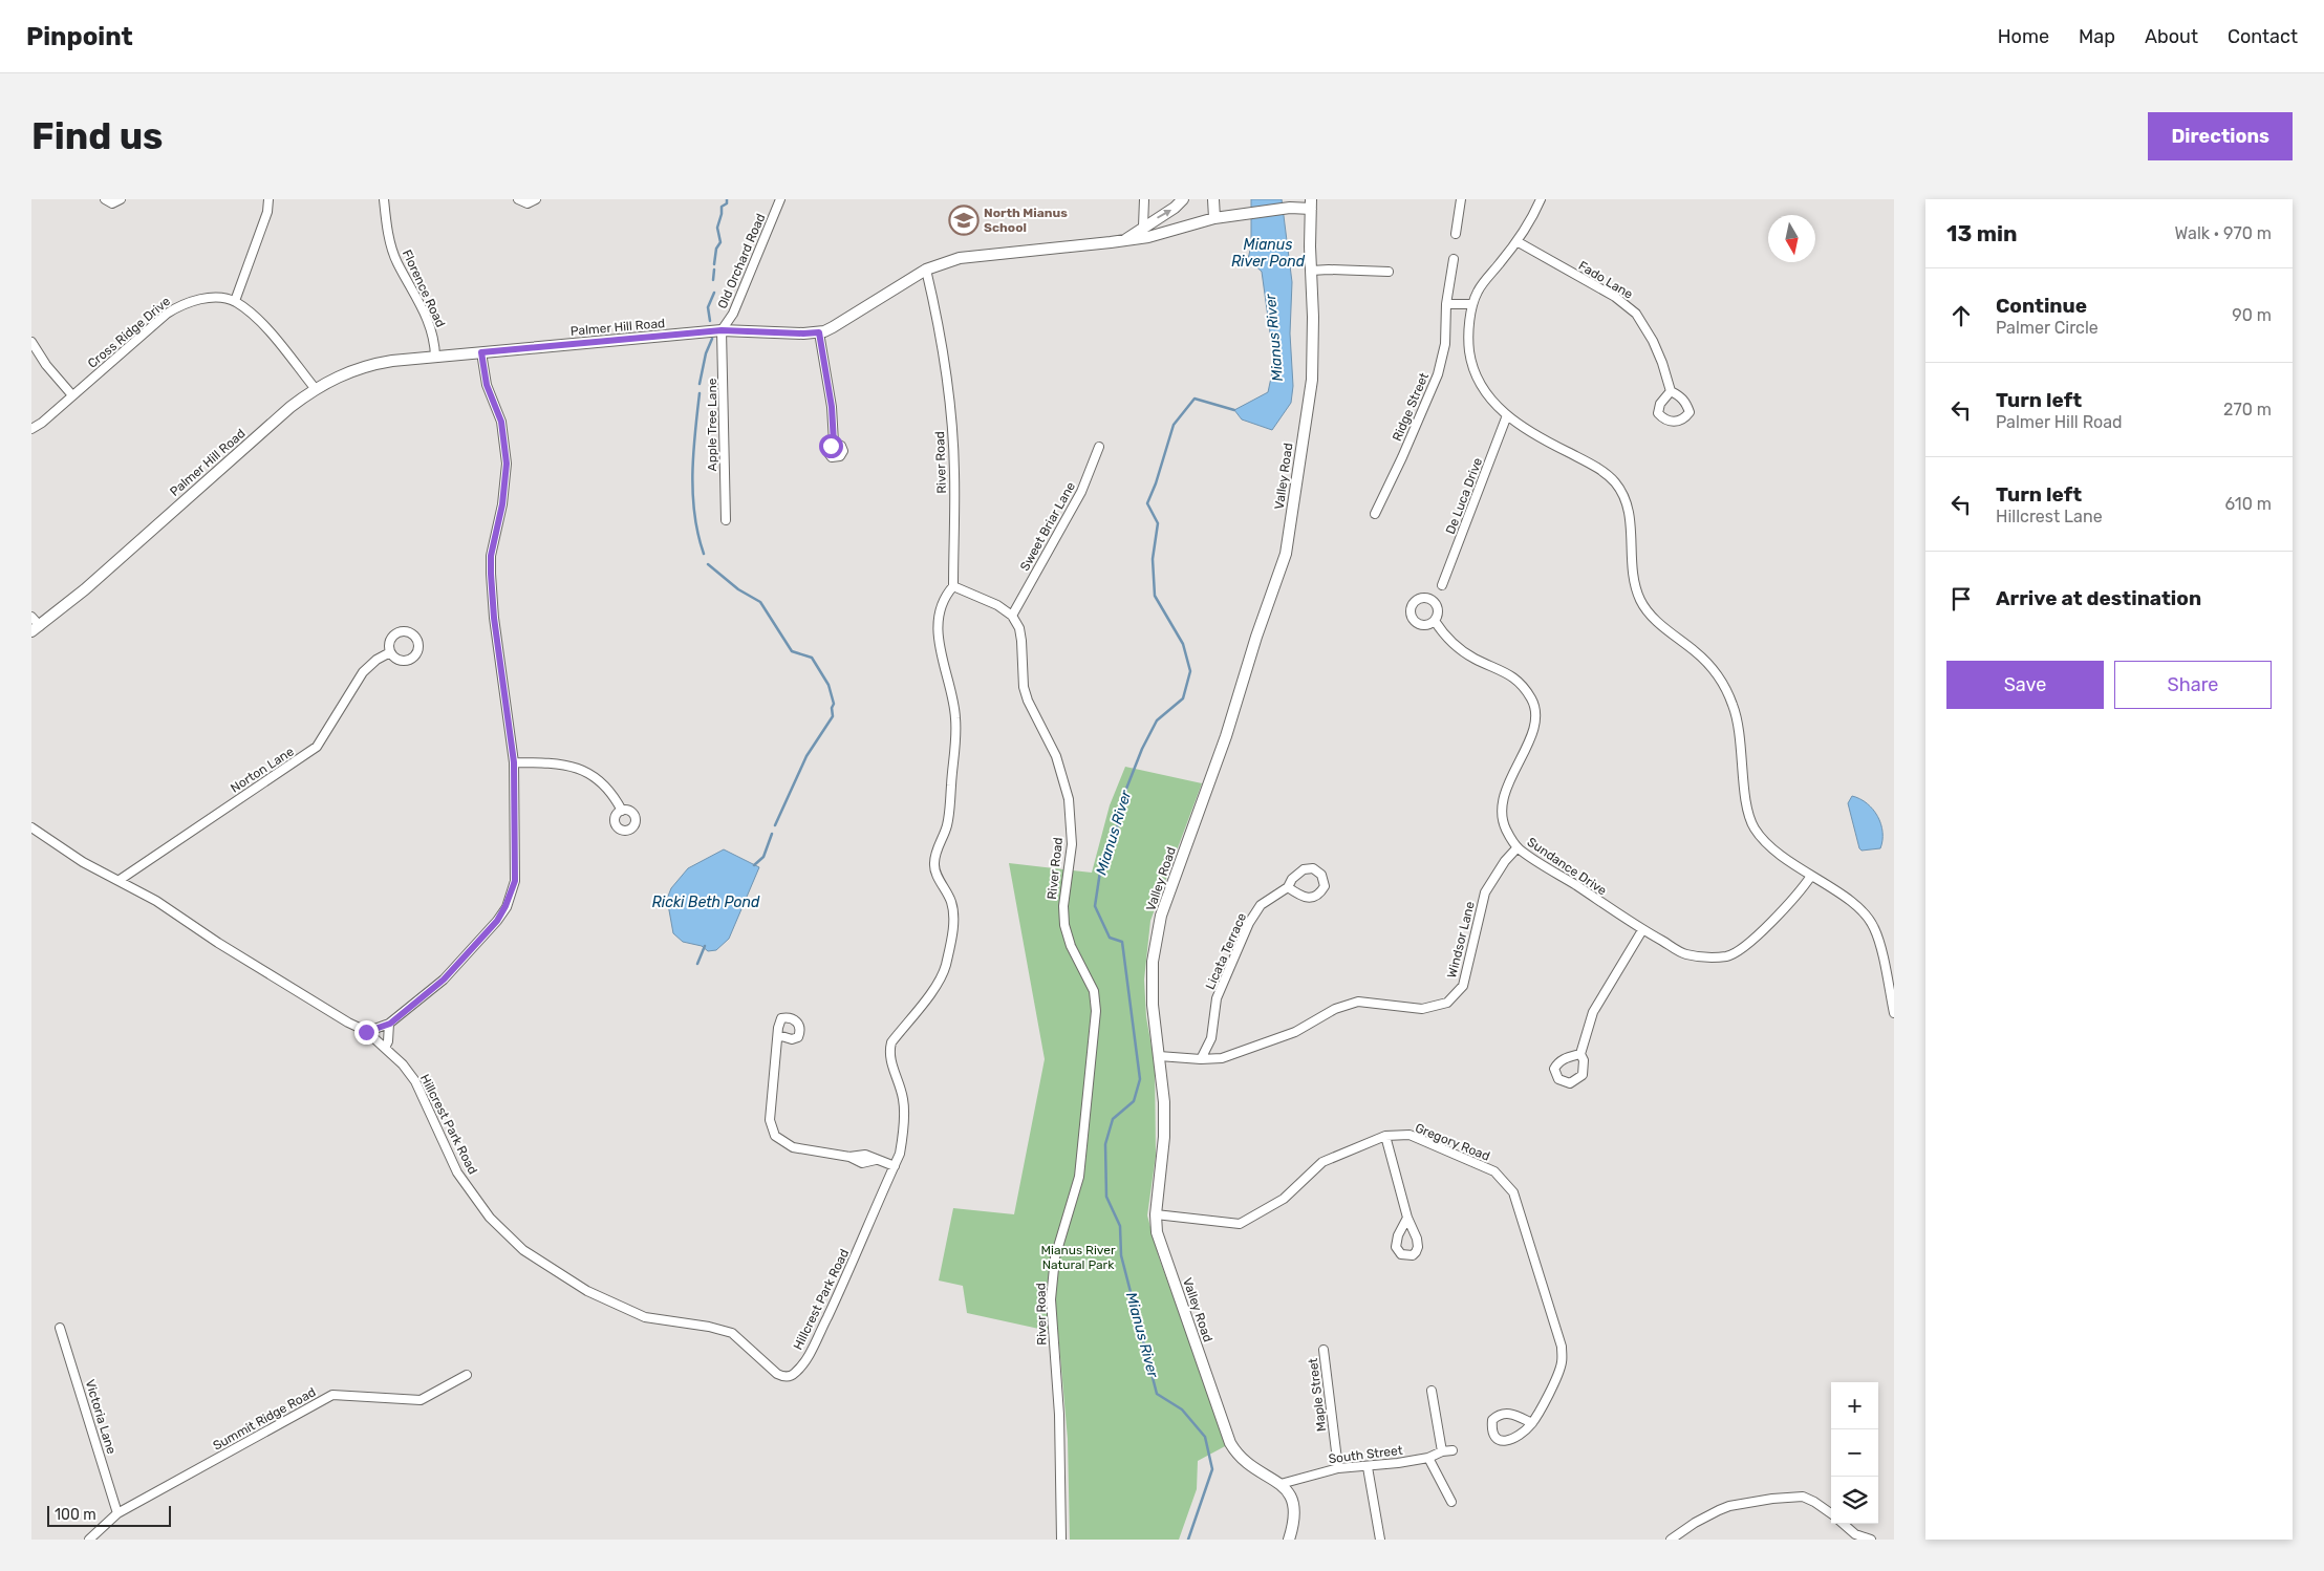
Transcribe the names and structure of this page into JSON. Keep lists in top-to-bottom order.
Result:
{
  "streets": {
    "street": [
      "Old Orchard Road",
      "Fado Lane",
      "Florence Road",
      "Palmer Hill Road",
      "Cross Ridge Drive",
      "Ridge Street",
      "Apple Tree Lane",
      "River Road",
      "Valley Road",
      "De Luca Drive",
      "Sweet Briar Lane",
      "Norton Lane",
      "Sundance Drive",
      "Windsor Lane",
      "Licata Terrace",
      "Hillcrest Park Road",
      "Gregory Road",
      "Maple Street",
      "Victoria Lane",
      "Summit Ridge Road",
      "South Street"
    ]
  },
  "crossings": [
    ["Old Orchard Road", "Palmer Hill Road"],
    ["Old Orchard Road", "Apple Tree Lane"],
    ["Florence Road", "Palmer Hill Road"],
    ["Palmer Hill Road", "Apple Tree Lane"],
    ["Palmer Hill Road", "River Road"],
    ["Palmer Hill Road", "Valley Road"],
    ["River Road", "Sweet Briar Lane"],
    ["River Road", "Hillcrest Park Road"],
    ["Valley Road", "Gregory Road"],
    ["Valley Road", "South Street"],
    ["Norton Lane", "Hillcrest Park Road"],
    ["Sundance Drive", "Windsor Lane"],
    ["Windsor Lane", "Licata Terrace"],
    ["Maple Street", "South Street"],
    ["Victoria Lane", "Summit Ridge Road"]
  ],
  "water": ["Mianus River Pond", "Mianus River", "Ricki Beth Pond"],
  "parks": ["Mianus River Natural Park"],
  "places": {
    "school or university": ["North Mianus School"]
  },
  "scale_bar": "100 m",
  "north": "bottom",
  "page": {
    "header": "Pinpoint",
    "nav": [
      "Home",
      "Map",
      "About",
      "Contact"
    ],
    "buttons": [
      "Directions",
      ["Save", "Share"]
    ],
    "title": "Find us",
    "heading": ["13 min", "Walk · 970 m"],
    "list": [
      ["Continue", "Palmer Circle", "90 m"],
      ["Turn left", "Palmer Hill Road", "270 m"],
      ["Turn left", "Hillcrest Lane", "610 m"],
      "Arrive at destination"
    ],
    "map_buttons": ["+", "−"],
    "scale": "100 m"
  }
}
